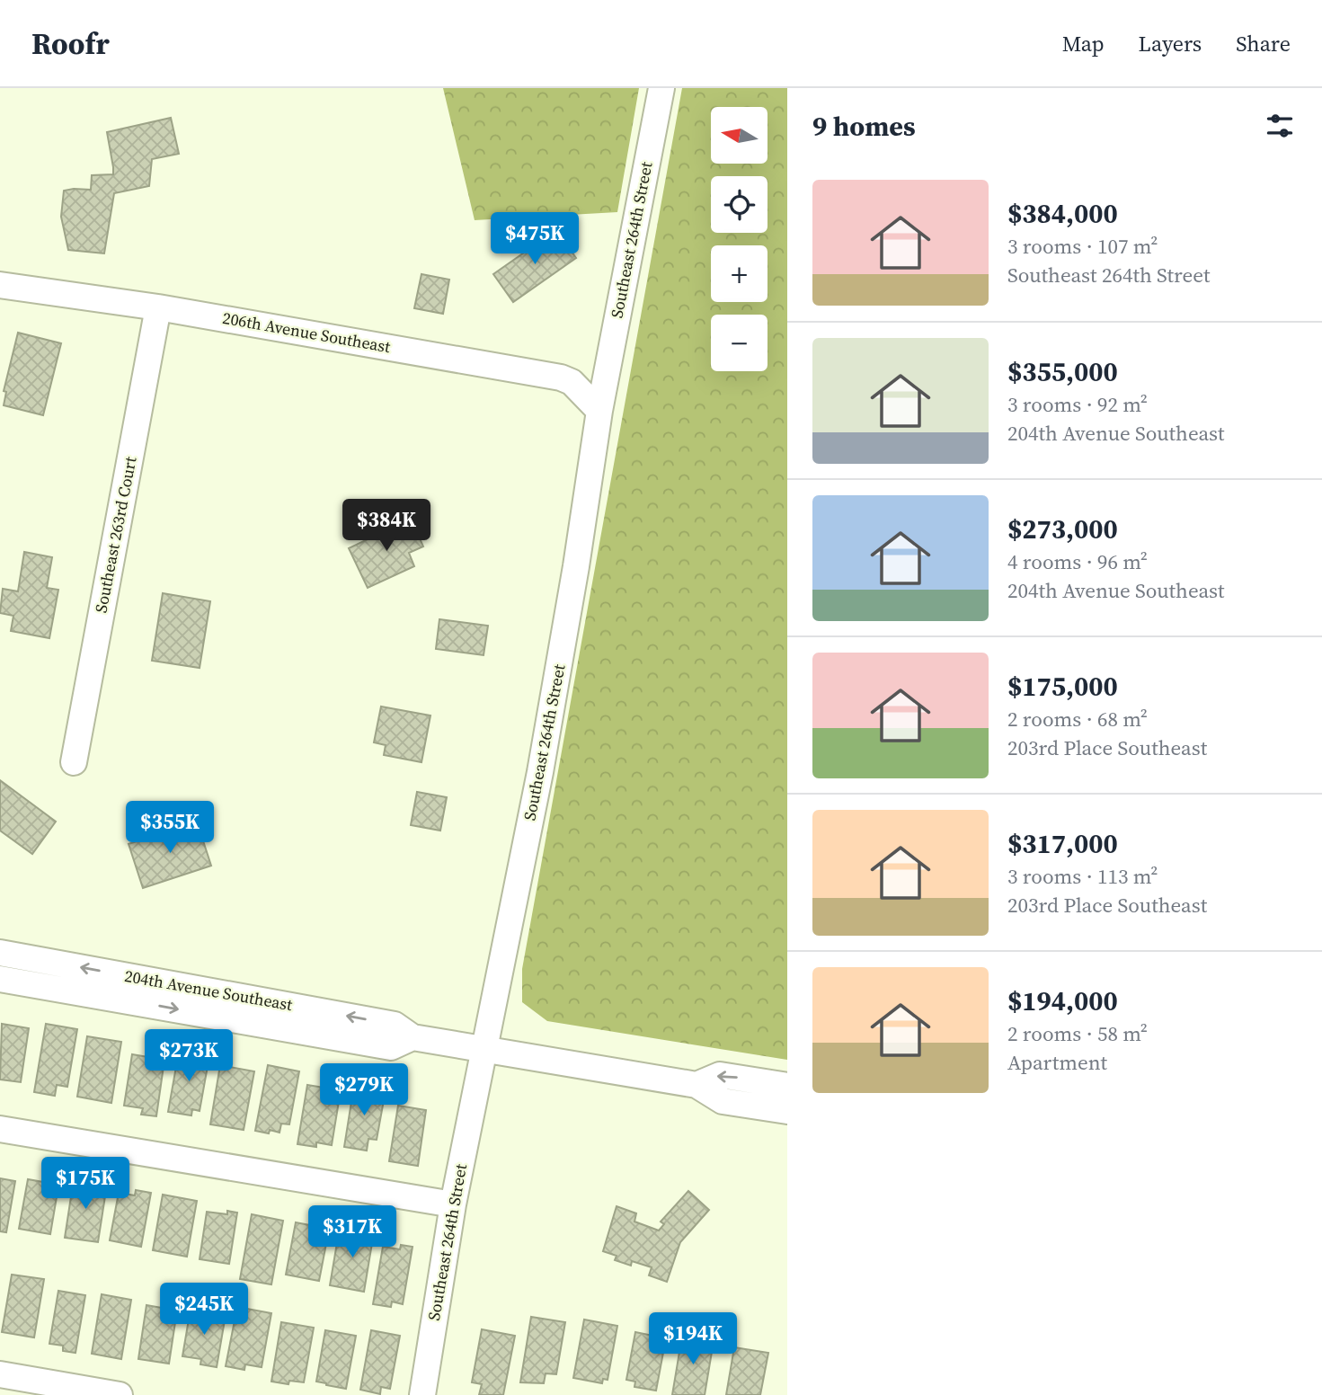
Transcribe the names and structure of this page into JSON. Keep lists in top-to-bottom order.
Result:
{
  "streets": {
    "street": [
      "Southeast 264th Street",
      "206th Avenue Southeast",
      "Southeast 263rd Court",
      "204th Avenue Southeast"
    ]
  },
  "crossings": [
    ["Southeast 264th Street", "206th Avenue Southeast"],
    ["Southeast 264th Street", "204th Avenue Southeast"],
    ["206th Avenue Southeast", "Southeast 263rd Court"]
  ],
  "north": "left",
  "page": {
    "header": "Roofr",
    "nav": ["Map", "Layers", "Share"],
    "heading": "9 homes",
    "map_buttons": ["+", "−"],
    "list": [
      {
        "name": "$384,000",
        "note": "3 rooms · 107 m² · Southeast 264th Street"
      },
      {
        "name": "$355,000",
        "note": "3 rooms · 92 m² · 204th Avenue Southeast"
      },
      {
        "name": "$273,000",
        "note": "4 rooms · 96 m² · 204th Avenue Southeast"
      },
      {
        "name": "$175,000",
        "note": "2 rooms · 68 m² · 203rd Place Southeast"
      },
      {
        "name": "$317,000",
        "note": "3 rooms · 113 m² · 203rd Place Southeast"
      },
      {
        "name": "$194,000",
        "note": "2 rooms · 58 m² · Apartment"
      }
    ],
    "price": [
      "$475K",
      "$384K",
      "$355K",
      "$273K",
      "$279K",
      "$175K",
      "$317K",
      "$245K",
      "$194K"
    ]
  }
}
